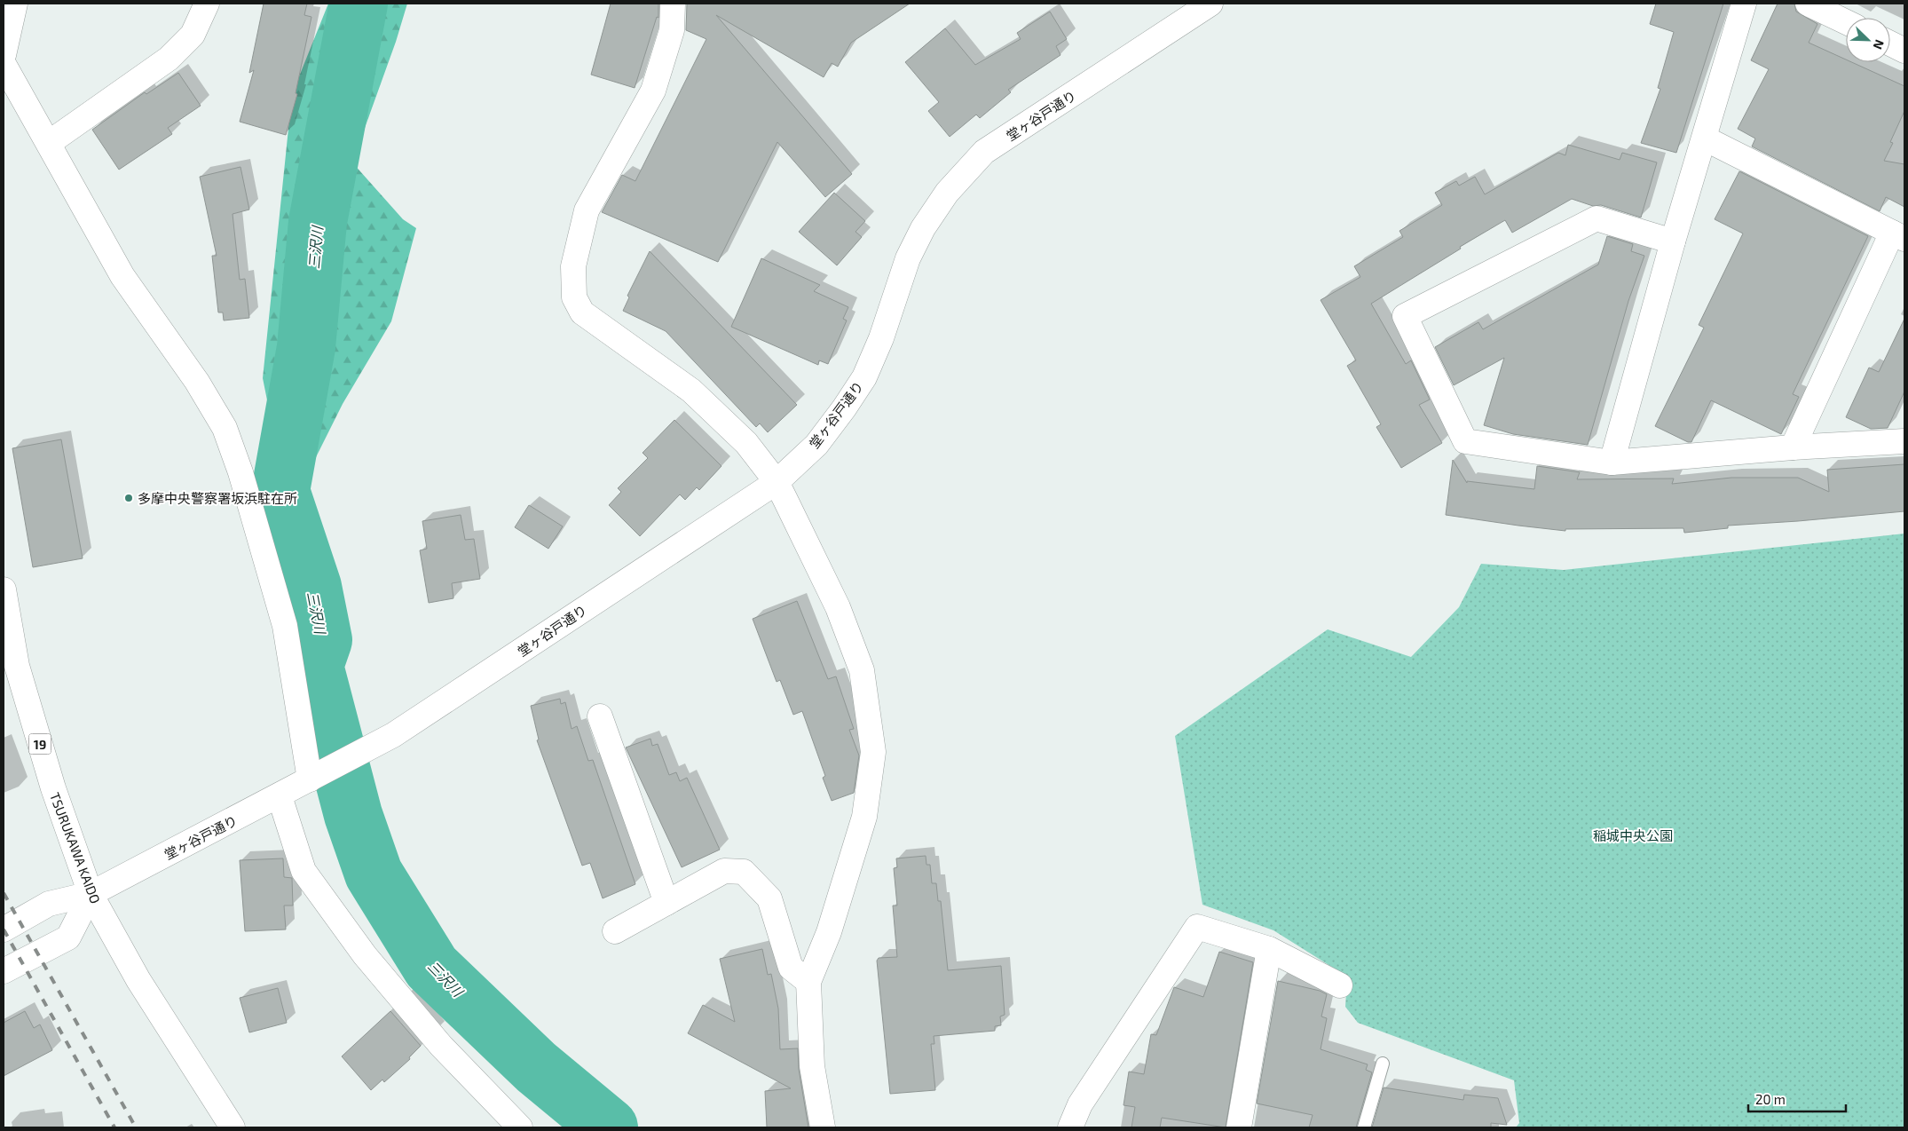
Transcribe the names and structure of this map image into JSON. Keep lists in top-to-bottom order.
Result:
{
  "streets": {
    "street": ["堂ヶ谷戸通り", "19", "TSURUKAWA KAIDO"]
  },
  "crossings": [
    ["堂ヶ谷戸通り", "TSURUKAWA KAIDO"]
  ],
  "water": ["三沢川"],
  "parks": ["稲城中央公園"],
  "places": ["多摩中央警察署坂浜駐在所"],
  "scale_bar": "20 m",
  "north": "bottom right"
}
